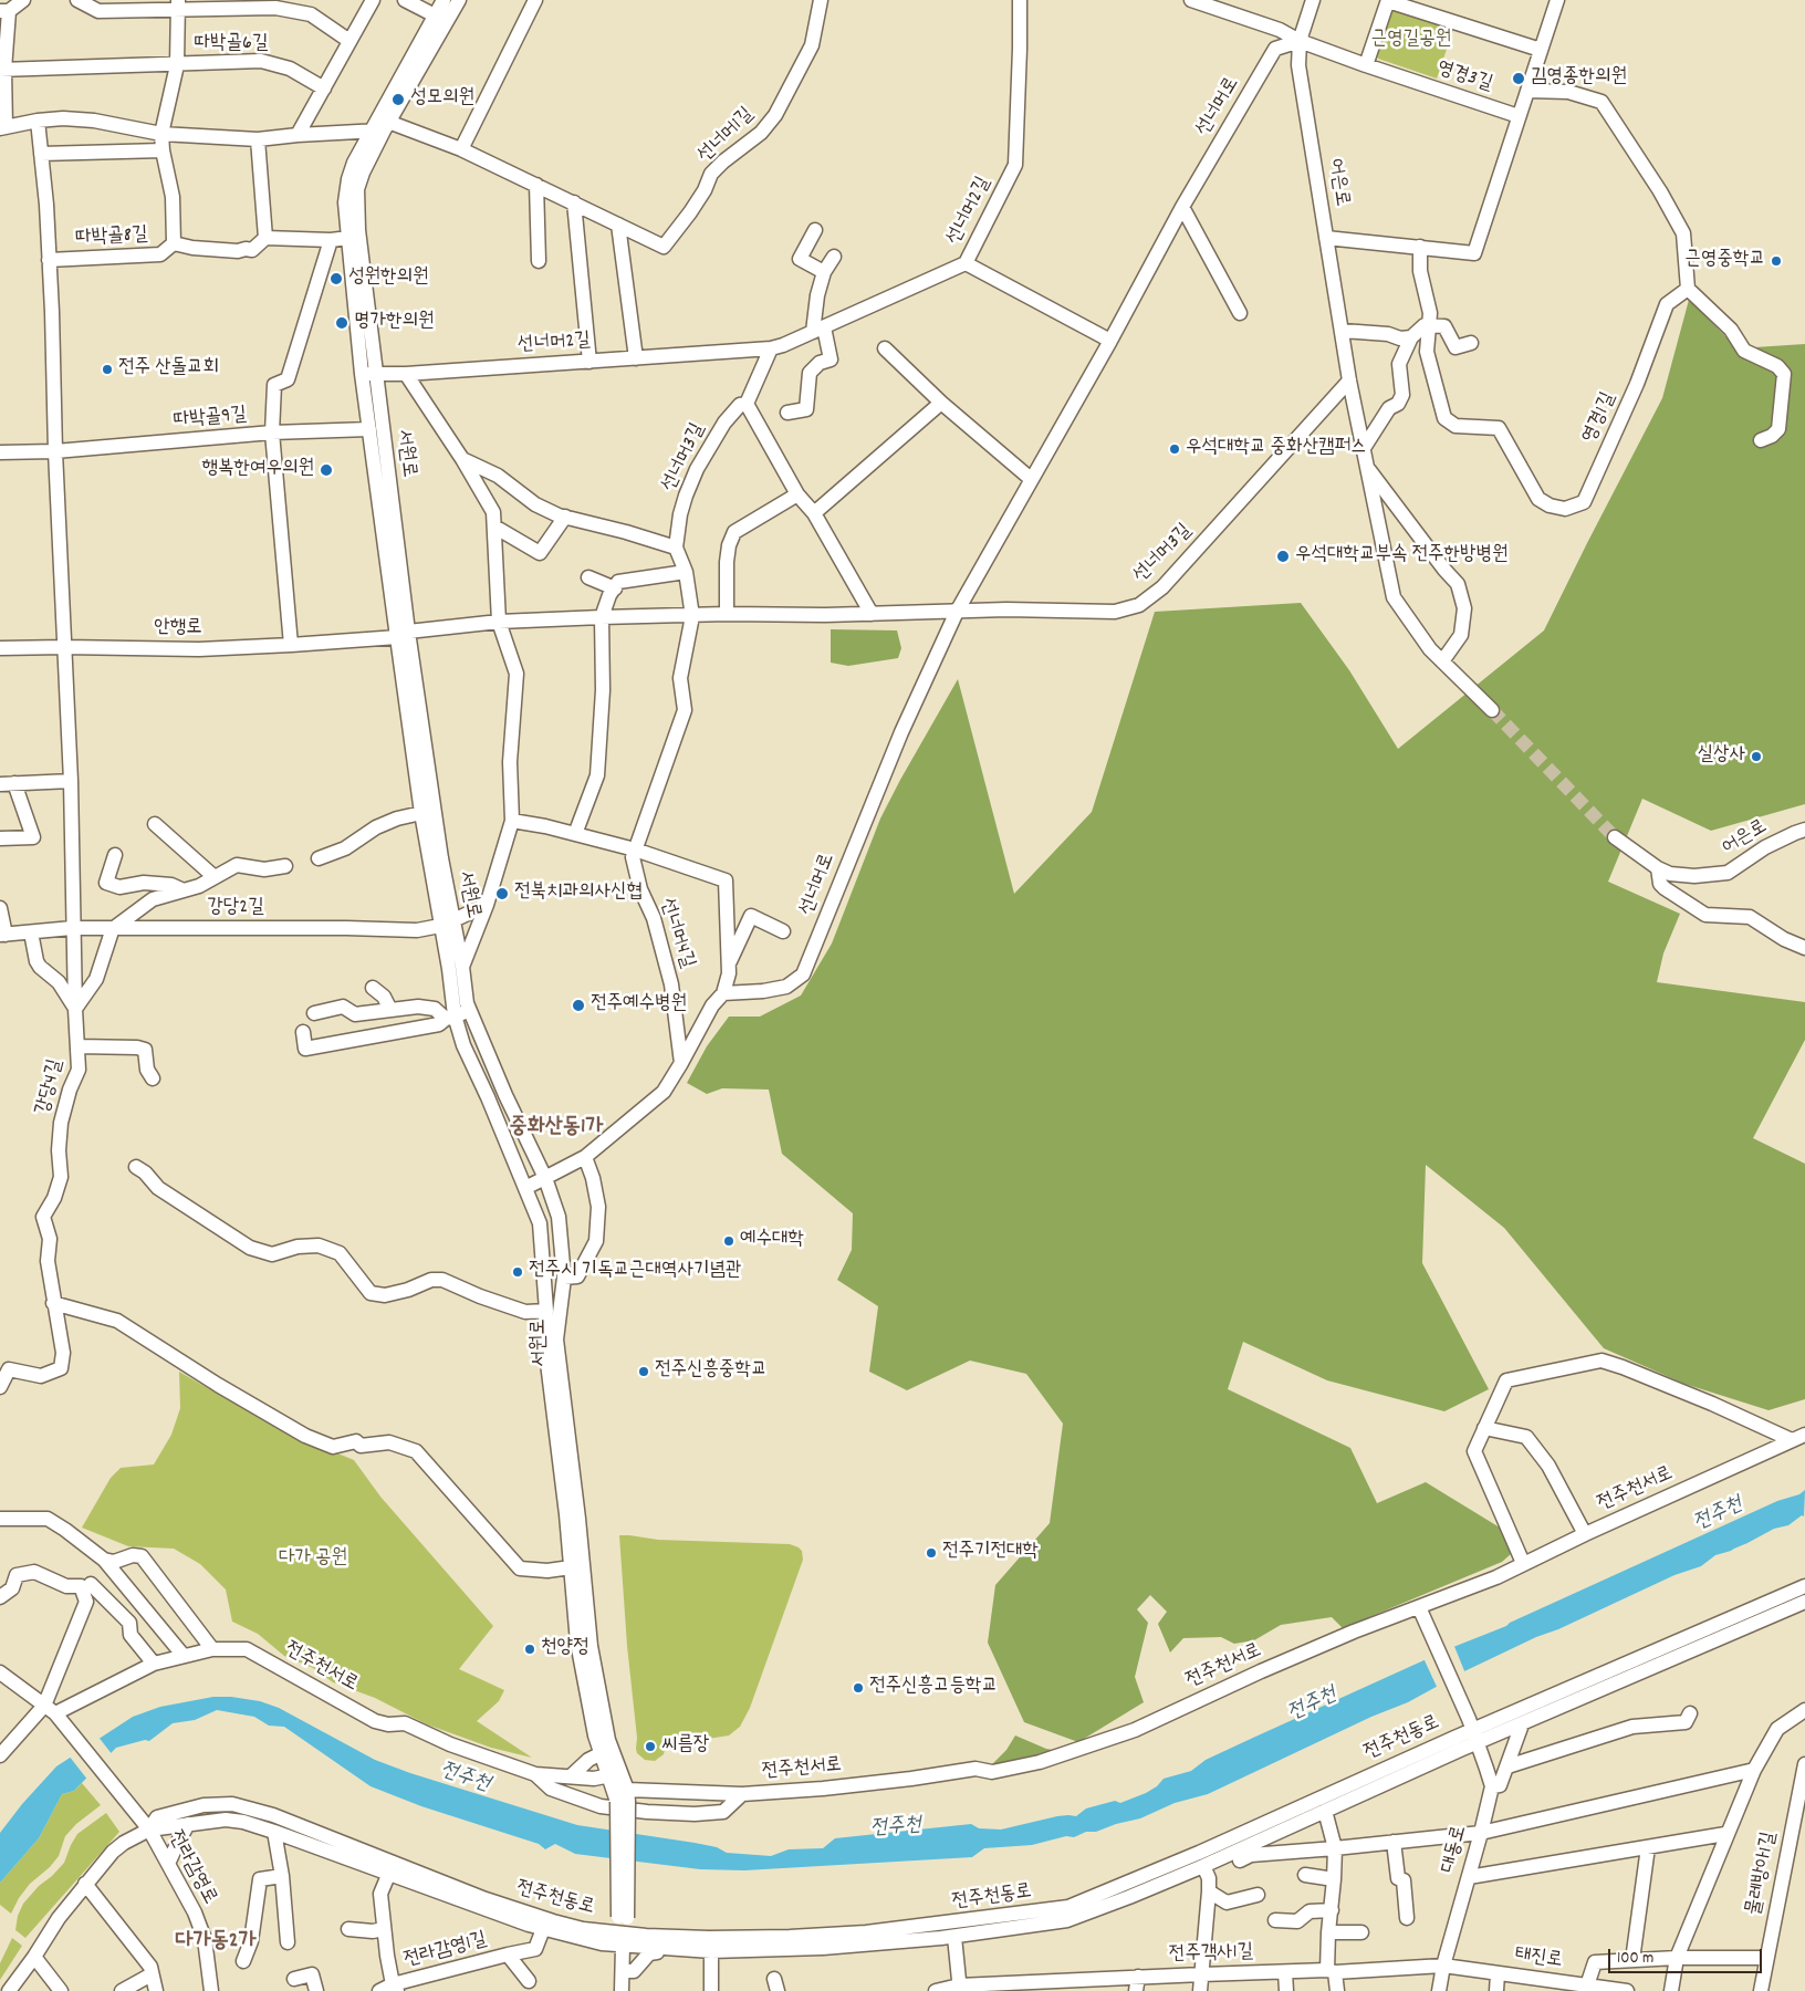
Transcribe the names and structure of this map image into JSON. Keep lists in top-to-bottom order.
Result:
{
  "streets": {
    "street": [
      "따박골6길",
      "영경3길",
      "선너머로",
      "선너머1길",
      "어은로",
      "선너머2길",
      "따박골8길",
      "영경1길",
      "따박골9길",
      "서원로",
      "선너머3길",
      "안행로",
      "강당2길",
      "선너머4길",
      "강당4길",
      "전주천서로",
      "전주천동로",
      "대동로",
      "전라감영로",
      "물레방아1길",
      "전라감영1길",
      "전주객사1길",
      "태진로"
    ]
  },
  "crossings": [
    ["따박골6길", "따박골8길"],
    ["영경3길", "선너머로"],
    ["영경3길", "어은로"],
    ["선너머로", "어은로"],
    ["선너머로", "선너머3길"],
    ["선너머1길", "서원로"],
    ["어은로", "선너머3길"],
    ["선너머2길", "서원로"],
    ["따박골9길", "서원로"],
    ["서원로", "선너머3길"],
    ["서원로", "안행로"],
    ["서원로", "강당2길"],
    ["서원로", "전주천서로"],
    ["선너머3길", "안행로"],
    ["선너머3길", "선너머4길"],
    ["강당2길", "강당4길"],
    ["전주천서로", "전라감영로"],
    ["전주천동로", "전라감영로"],
    ["전주천동로", "전라감영1길"],
    ["대동로", "전주객사1길"],
    ["대동로", "태진로"],
    ["전주객사1길", "태진로"]
  ],
  "districts": ["중화산동1가", "다가동2가"],
  "water": ["전주천"],
  "parks": ["근영길공원", "다가 공원"],
  "places": [
    "김영종한의원",
    "성모의원",
    "근영중학교",
    "성원한의원",
    "명가한의원",
    "전주 산돌교회",
    "우석대학교 중화산캠퍼스",
    "행복한여우의원",
    "우석대학교부속 전주한방병원",
    "실상사",
    "전북치과의사신협",
    "전주예수병원",
    "예수대학",
    "전주시 기독교근대역사기념관",
    "전주신흥중학교",
    "전주기전대학",
    "천양정",
    "전주신흥고등학교",
    "씨름장"
  ],
  "scale_bar": "100 m"
}
